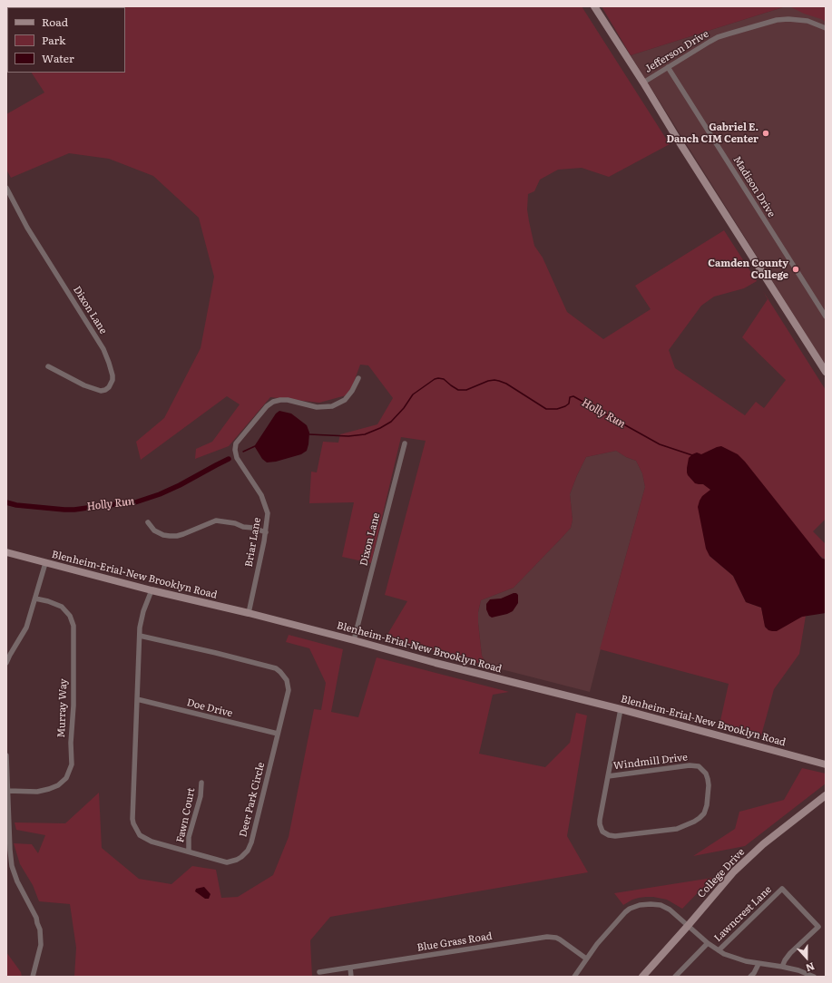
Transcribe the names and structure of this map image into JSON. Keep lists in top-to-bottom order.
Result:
{
  "streets": {
    "main road": ["Blenheim-Erial-New Brooklyn Road", "College Drive"],
    "street": [
      "Jefferson Drive",
      "Madison Drive",
      "Dixon Lane",
      "Briar Lane",
      "Murray Way",
      "Doe Drive",
      "Windmill Drive",
      "Deer Park Circle",
      "Fawn Court",
      "Lawncrest Lane",
      "Blue Grass Road"
    ]
  },
  "crossings": [
    ["Jefferson Drive", "Madison Drive"],
    ["Dixon Lane", "Blenheim-Erial-New Brooklyn Road"],
    ["Briar Lane", "Blenheim-Erial-New Brooklyn Road"],
    ["Blenheim-Erial-New Brooklyn Road", "Windmill Drive"],
    ["Blenheim-Erial-New Brooklyn Road", "Deer Park Circle"],
    ["Doe Drive", "Deer Park Circle"],
    ["Deer Park Circle", "Fawn Court"]
  ],
  "water": ["Holly Run"],
  "places": ["Gabriel E. Danch CIM Center", "Camden County College"],
  "legend": ["Road", "Park", "Water"],
  "north": "bottom"
}
